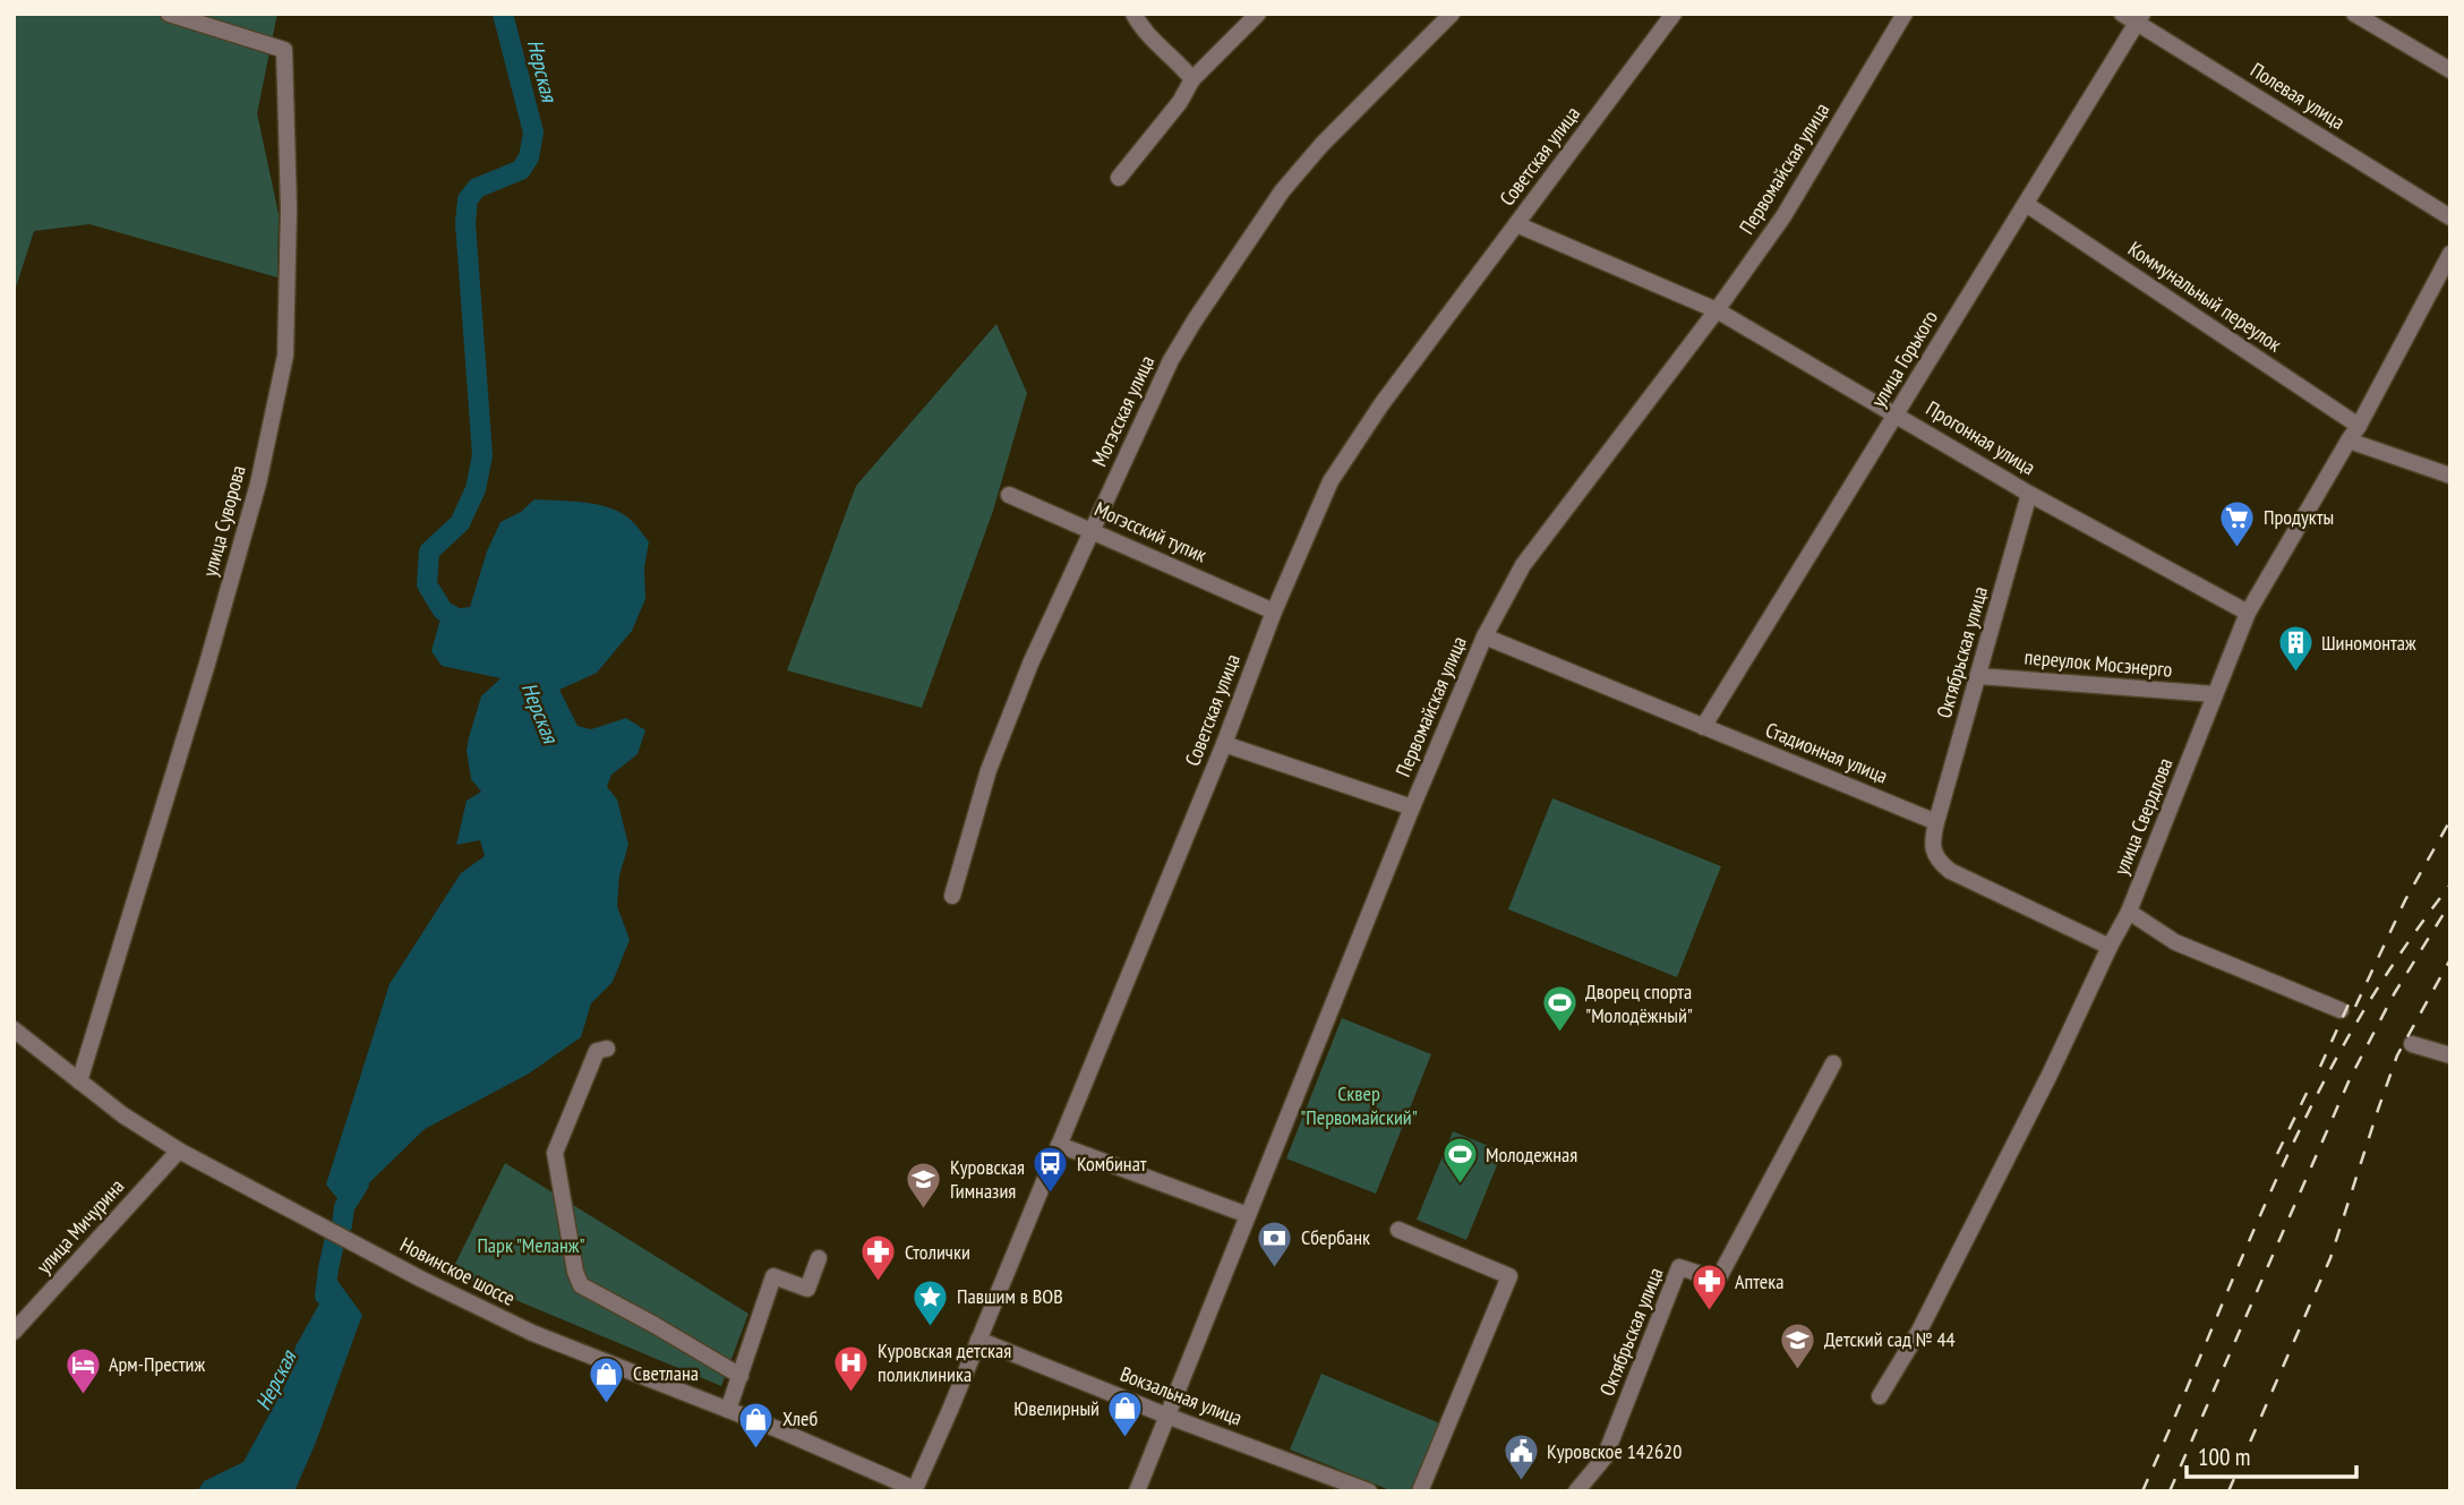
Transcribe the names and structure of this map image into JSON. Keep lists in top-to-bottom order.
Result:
{
  "streets": {
    "street": [
      "Полевая улица",
      "Советская улица",
      "Первомайская улица",
      "Коммунальный переулок",
      "улица Горького",
      "Могэсская улица",
      "Прогонная улица",
      "улица Суворова",
      "Могэсский тупик",
      "Октябрьская улица",
      "переулок Мосэнерго",
      "Стадионная улица",
      "улица Свердлова",
      "улица Мичурина",
      "Новинское шоссе",
      "Вокзальная улица"
    ]
  },
  "crossings": [
    ["Полевая улица", "улица Горького"],
    ["Советская улица", "Прогонная улица"],
    ["Советская улица", "Могэсский тупик"],
    ["Советская улица", "Новинское шоссе"],
    ["Советская улица", "Вокзальная улица"],
    ["Первомайская улица", "Прогонная улица"],
    ["Первомайская улица", "Стадионная улица"],
    ["Первомайская улица", "Вокзальная улица"],
    ["Коммунальный переулок", "улица Горького"],
    ["Коммунальный переулок", "улица Свердлова"],
    ["улица Горького", "Прогонная улица"],
    ["улица Горького", "Стадионная улица"],
    ["Могэсская улица", "Могэсский тупик"],
    ["Прогонная улица", "Октябрьская улица"],
    ["Прогонная улица", "улица Свердлова"],
    ["улица Суворова", "Новинское шоссе"],
    ["Октябрьская улица", "переулок Мосэнерго"],
    ["Октябрьская улица", "Стадионная улица"],
    ["переулок Мосэнерго", "улица Свердлова"],
    ["улица Мичурина", "Новинское шоссе"]
  ],
  "water": ["Нерская"],
  "parks": ["Сквер \"Первомайский\"", "Парк \"Меланж\""],
  "places": {
    "supermarket": ["Продукты"],
    "building": ["Шиномонтаж"],
    "sports": ["Дворец спорта \"Молодёжный\"", "Молодежная"],
    "bus stop": ["Комбинат"],
    "school or university": ["Куровская Гимназия", "Детский сад № 44"],
    "bank": ["Сбербанк"],
    "pharmacy": ["Столички", "Аптека"],
    "place": ["Павшим в ВОВ"],
    "hospital": ["Куровская детская поликлиника"],
    "hotel": ["Арм-Престиж"],
    "shop": ["Светлана", "Ювелирный", "Хлеб"],
    "public building": ["Куровское 142620"]
  },
  "scale_bar": "100 m"
}
